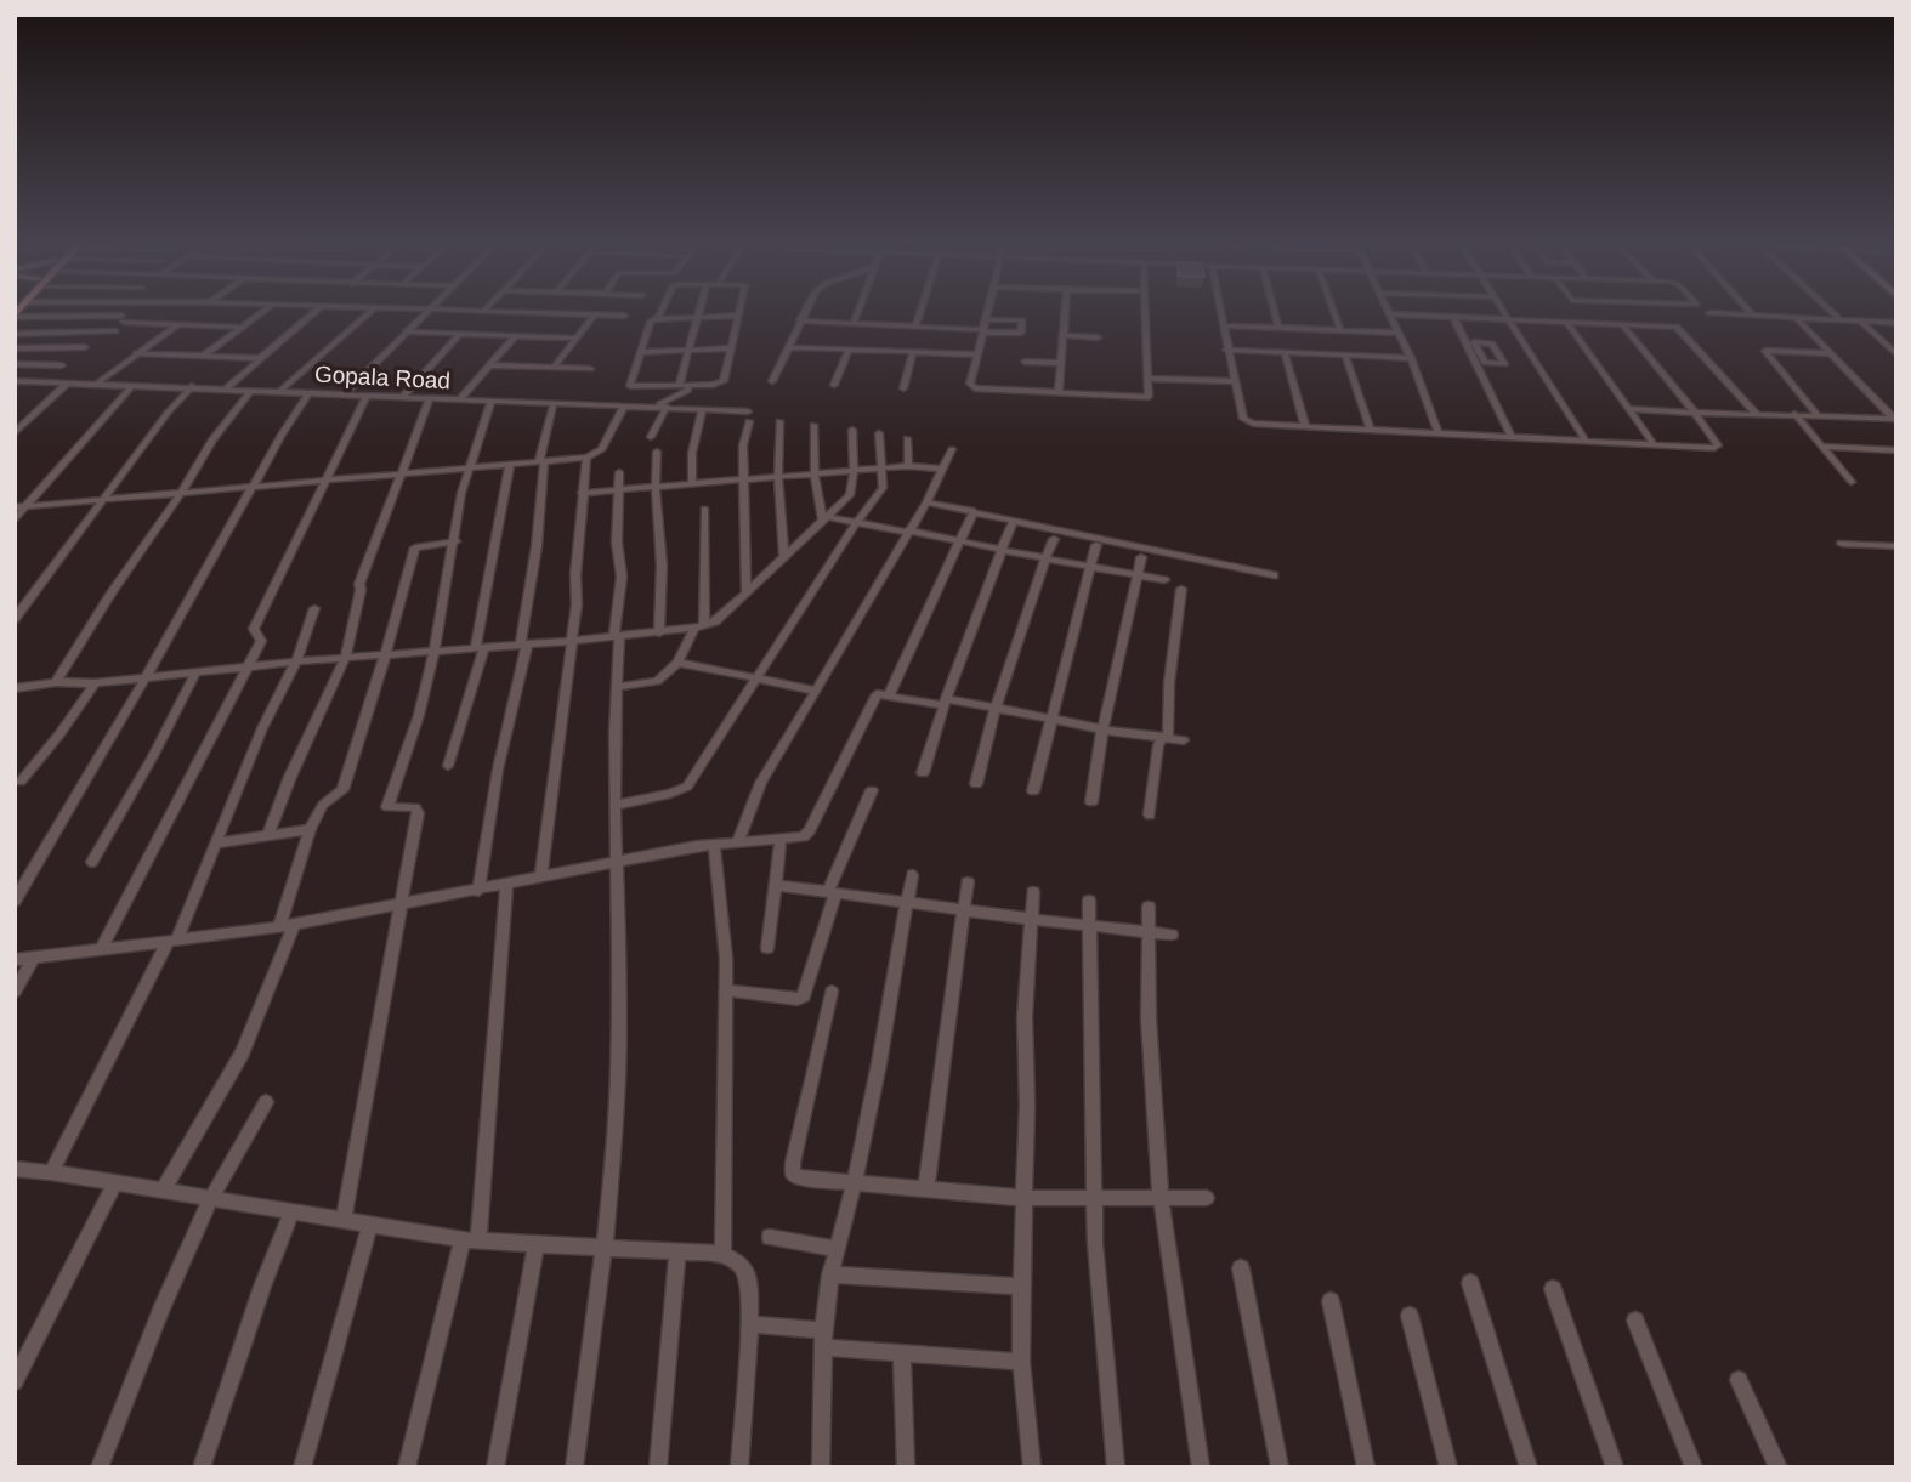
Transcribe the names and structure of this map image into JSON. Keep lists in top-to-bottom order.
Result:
{
  "streets": {
    "street": ["Gopala Road"]
  }
}
